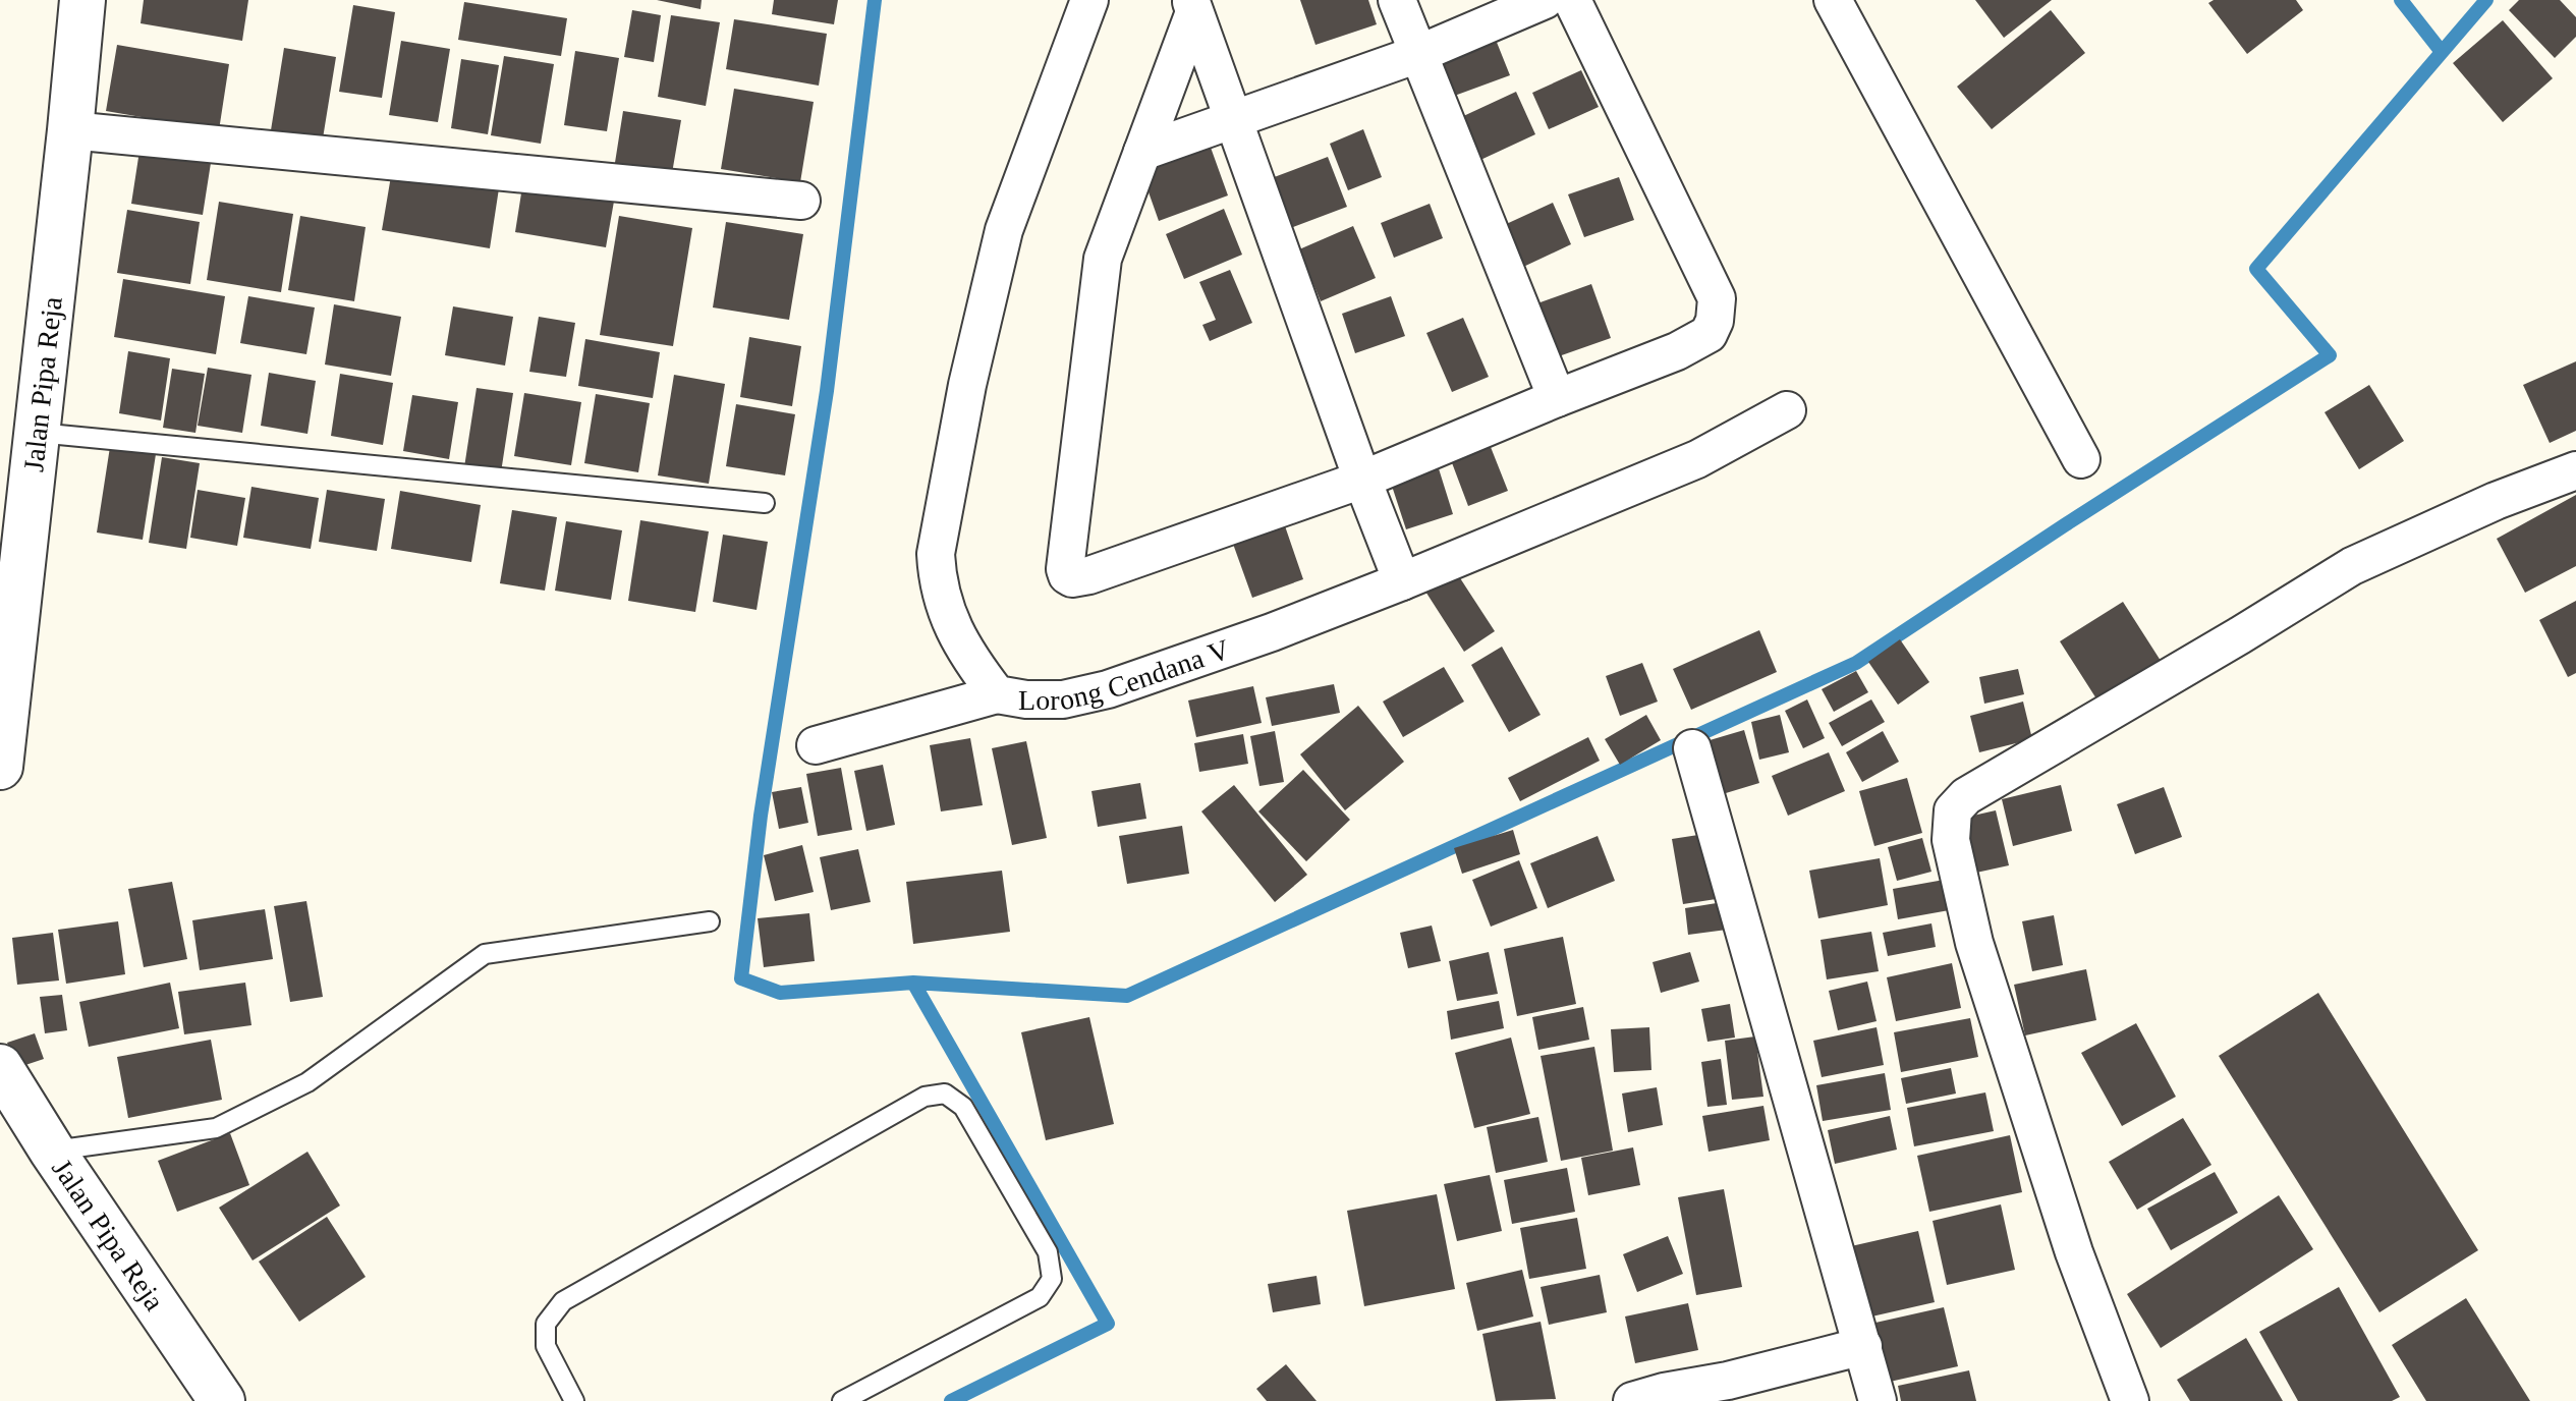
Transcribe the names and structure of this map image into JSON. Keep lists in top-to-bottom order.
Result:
{
  "streets": {
    "street": ["Jalan Pipa Reja", "Lorong Cendana V"]
  }
}
